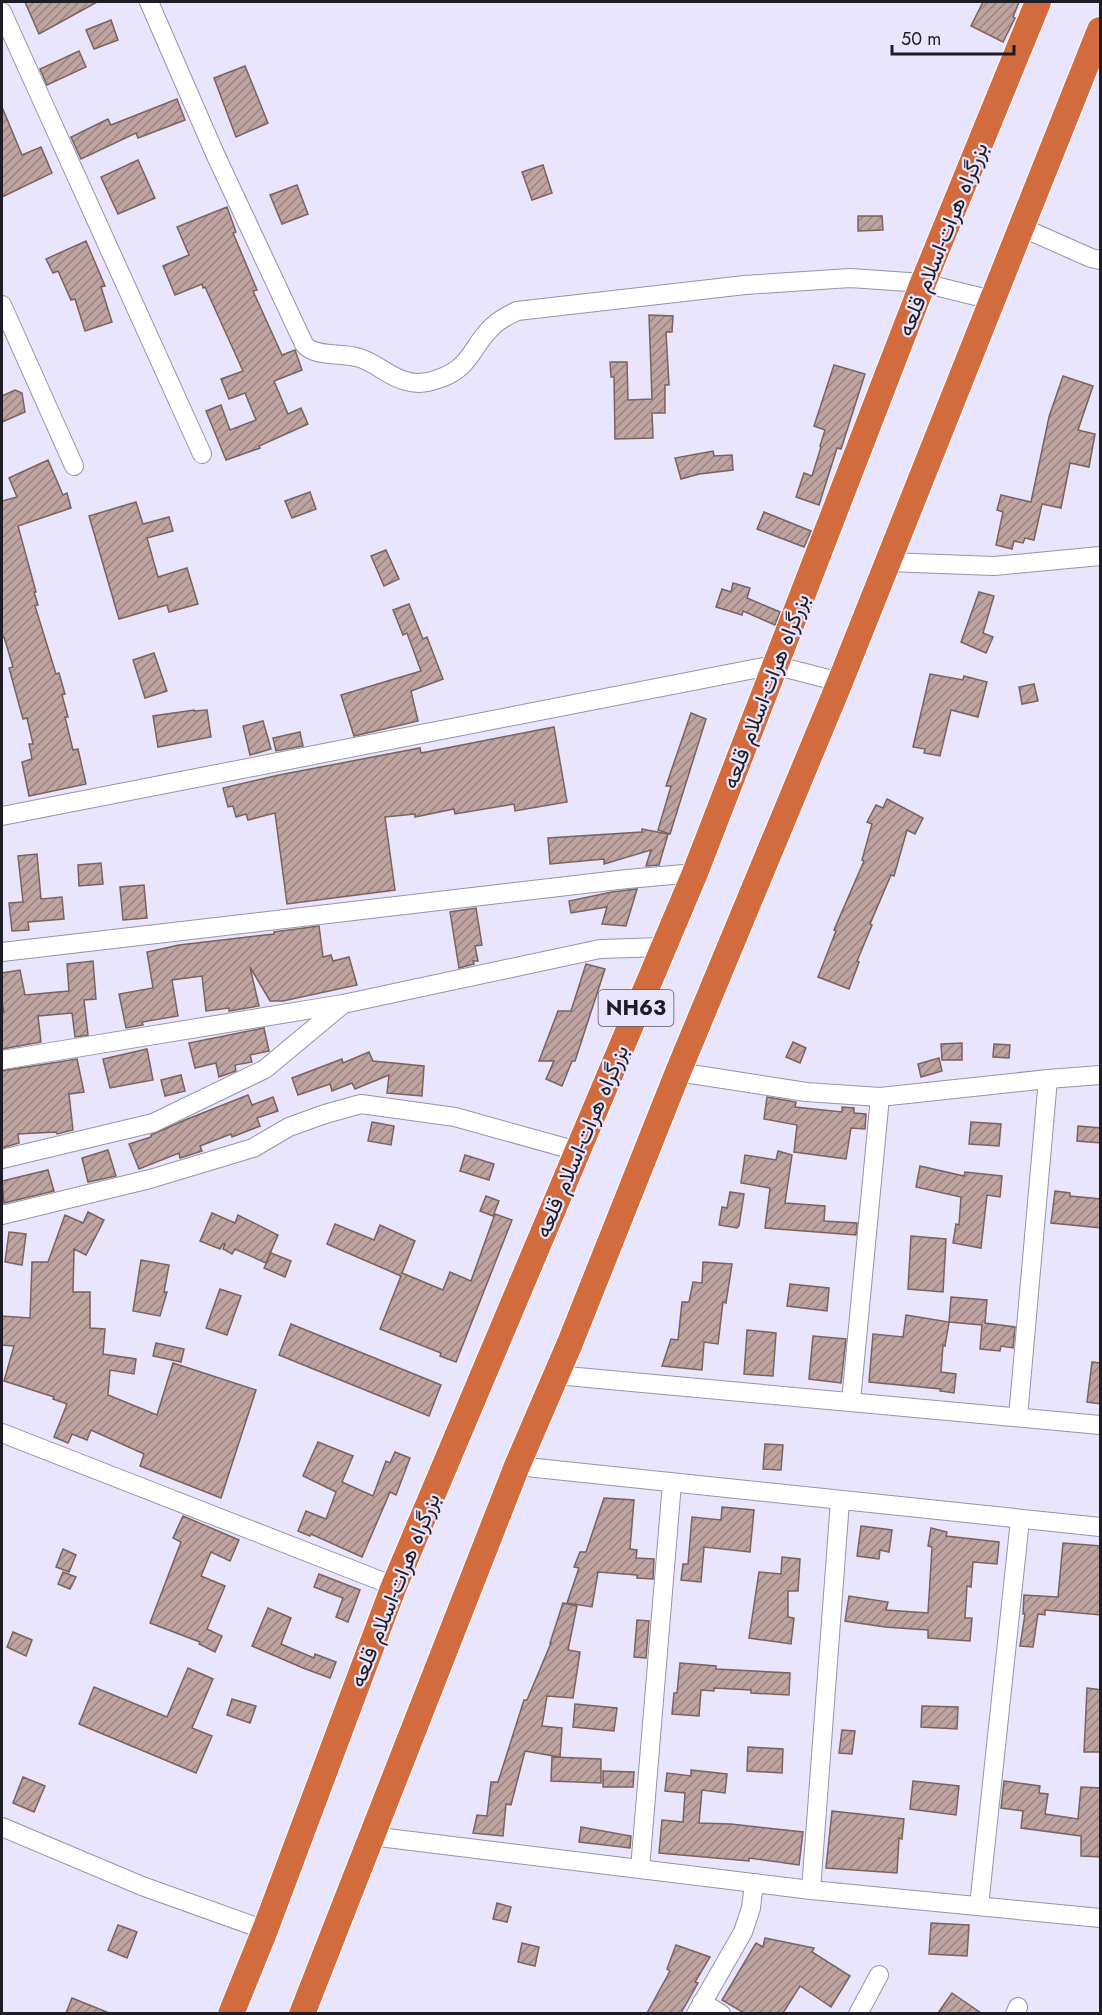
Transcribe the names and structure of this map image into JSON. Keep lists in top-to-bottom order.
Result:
{
  "streets": {
    "highway": ["بزرگراه هرات-اسلام قلعه", "NH63"]
  },
  "scale_bar": "50 m"
}
